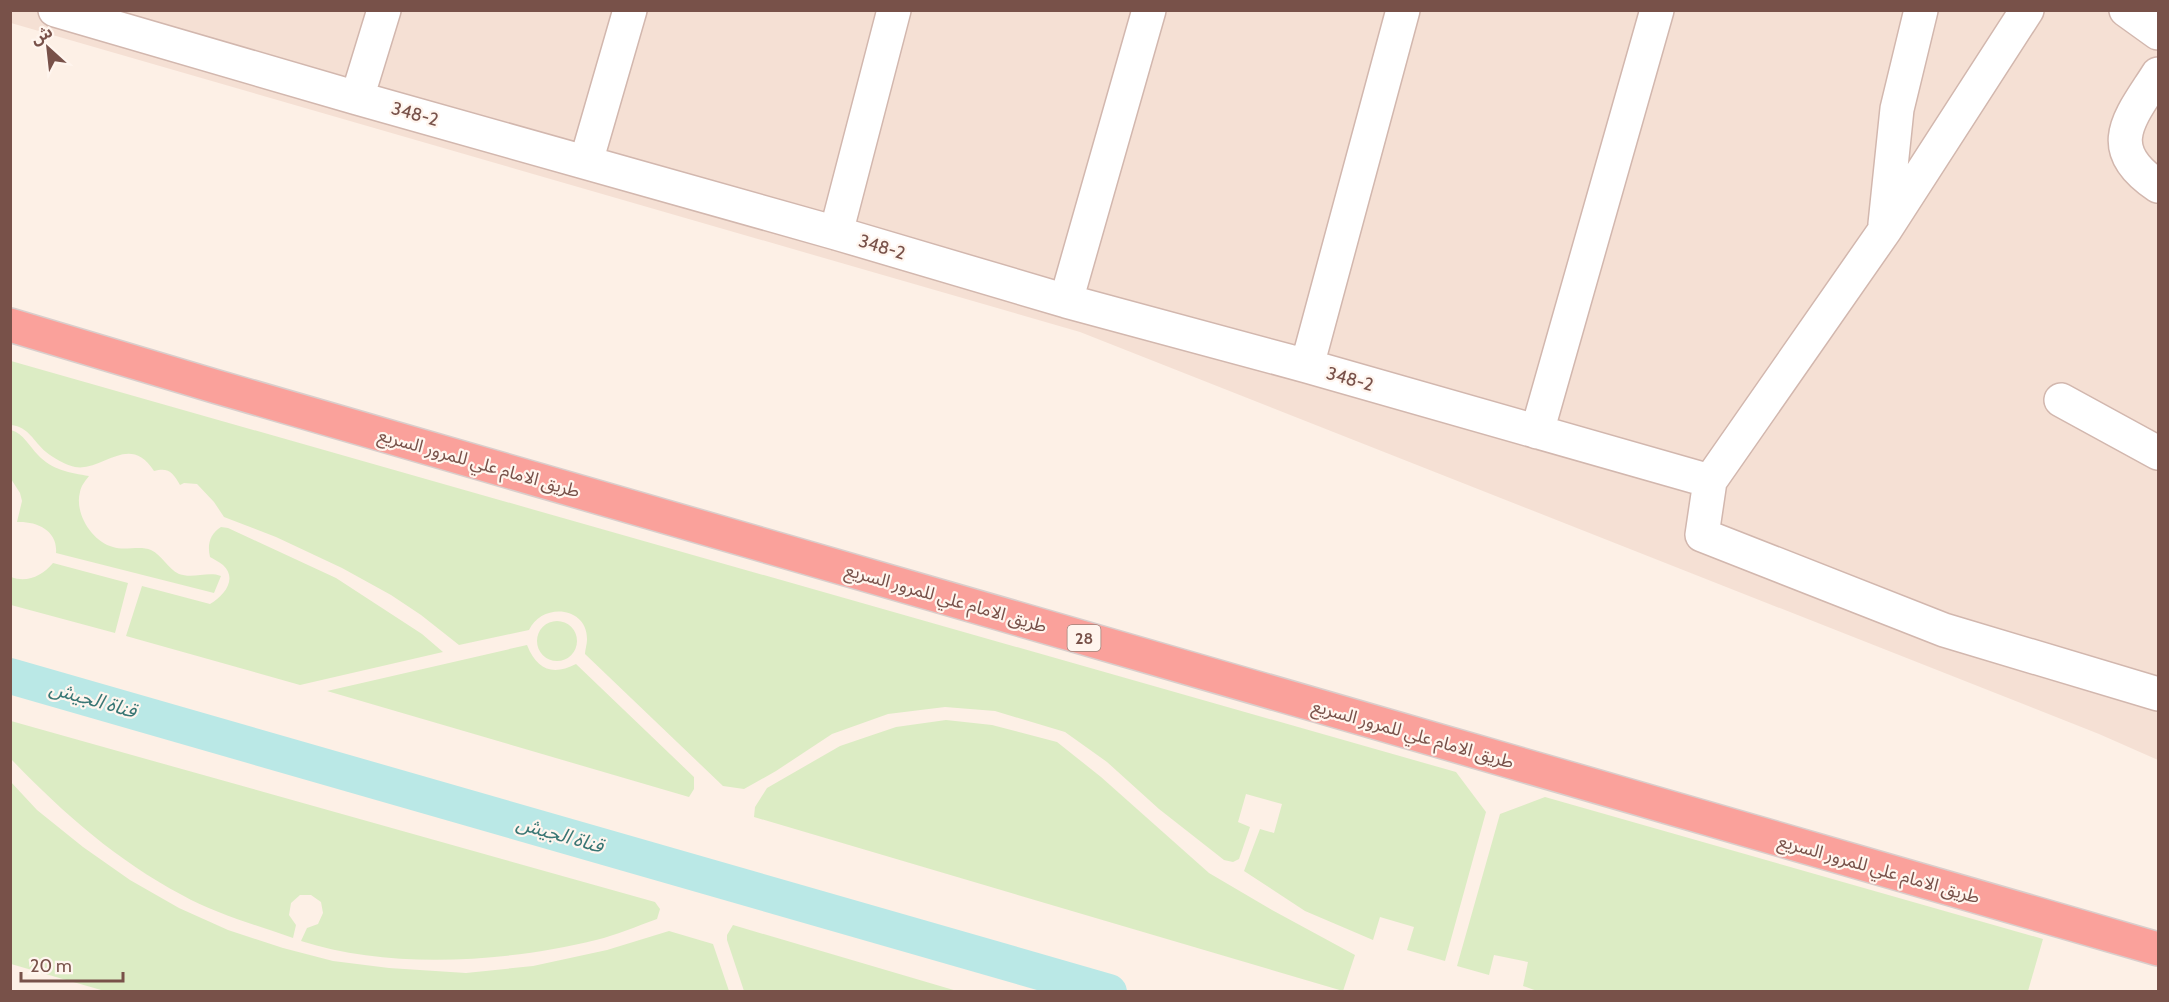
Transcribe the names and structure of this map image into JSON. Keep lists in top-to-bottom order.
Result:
{
  "streets": {
    "highway": ["طريق الامام علي للمرور السريع", "28"],
    "street": ["348-2"]
  },
  "water": ["قناة الجيش"],
  "scale_bar": "20 m",
  "north": "top left"
}
